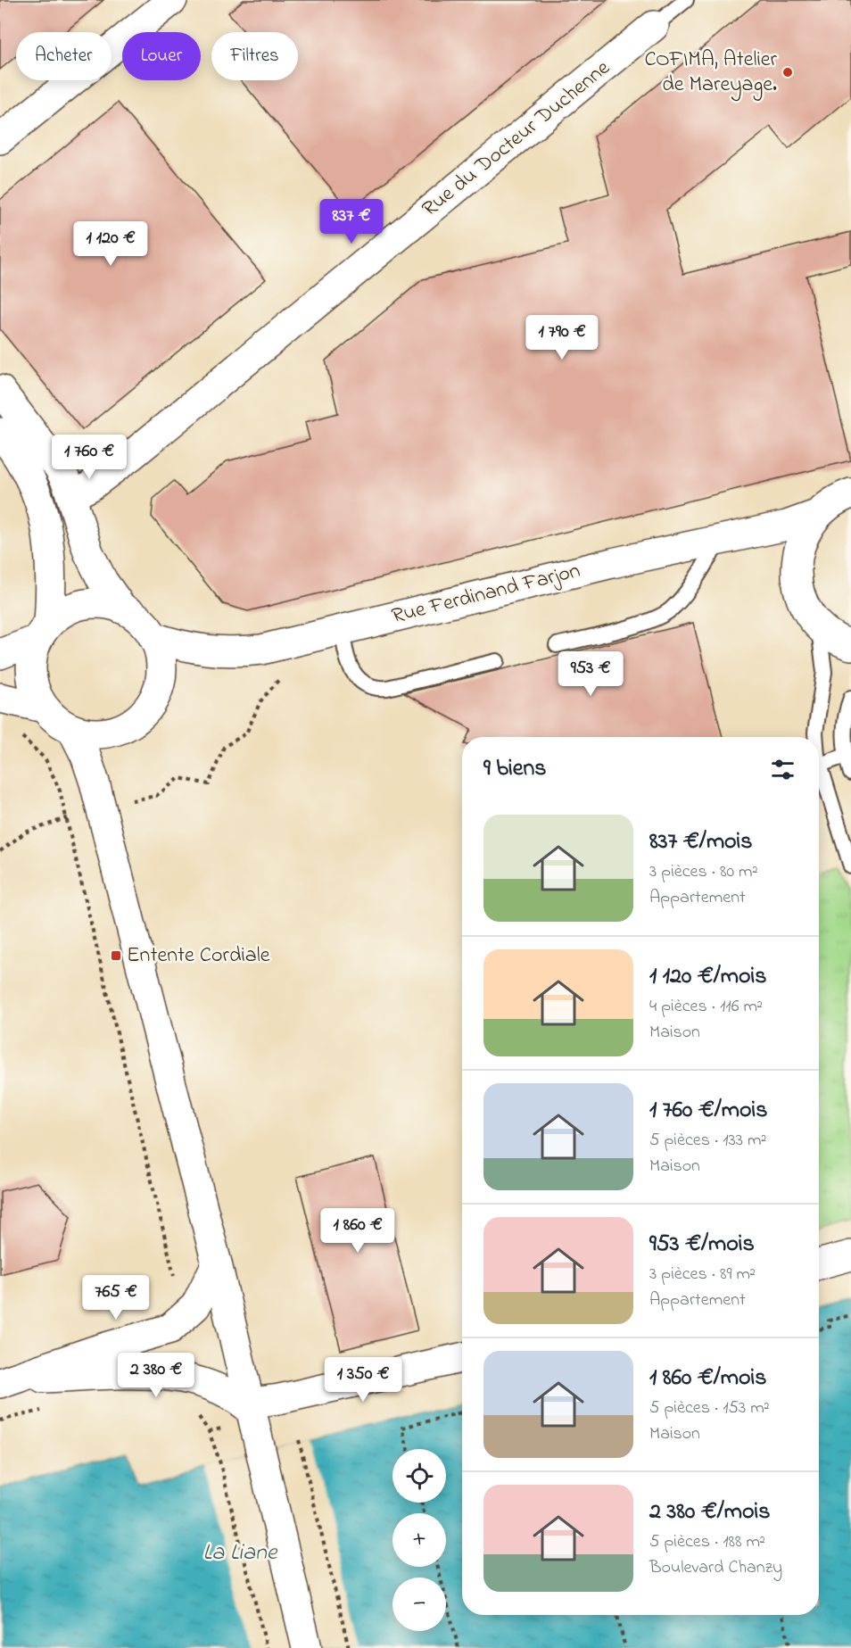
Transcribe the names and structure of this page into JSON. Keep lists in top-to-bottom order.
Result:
{
  "streets": {
    "main road": ["Rue du Docteur Duchenne", "Rue Ferdinand Farjon"]
  },
  "water": ["La Liane"],
  "places": {
    "other": ["COFIMA, Atelier de Mareyage."],
    "transit": ["Entente Cordiale"]
  },
  "page": {
    "chip": ["Acheter", "Louer", "Filtres"],
    "price": [
      "837 €",
      "1 120 €",
      "1 790 €",
      "1 760 €",
      "953 €",
      "1 860 €",
      "765 €",
      "2 380 €",
      "1 350 €"
    ],
    "heading": "9 biens",
    "list": [
      {
        "name": "837 €/mois",
        "note": "3 pièces · 80 m² · Appartement"
      },
      {
        "name": "1 120 €/mois",
        "note": "4 pièces · 116 m² · Maison"
      },
      {
        "name": "1 760 €/mois",
        "note": "5 pièces · 133 m² · Maison"
      },
      {
        "name": "953 €/mois",
        "note": "3 pièces · 89 m² · Appartement"
      },
      {
        "name": "1 860 €/mois",
        "note": "5 pièces · 153 m² · Maison"
      },
      {
        "name": "2 380 €/mois",
        "note": "5 pièces · 188 m² · Boulevard Chanzy"
      }
    ],
    "map_buttons": ["+", "−"]
  }
}
